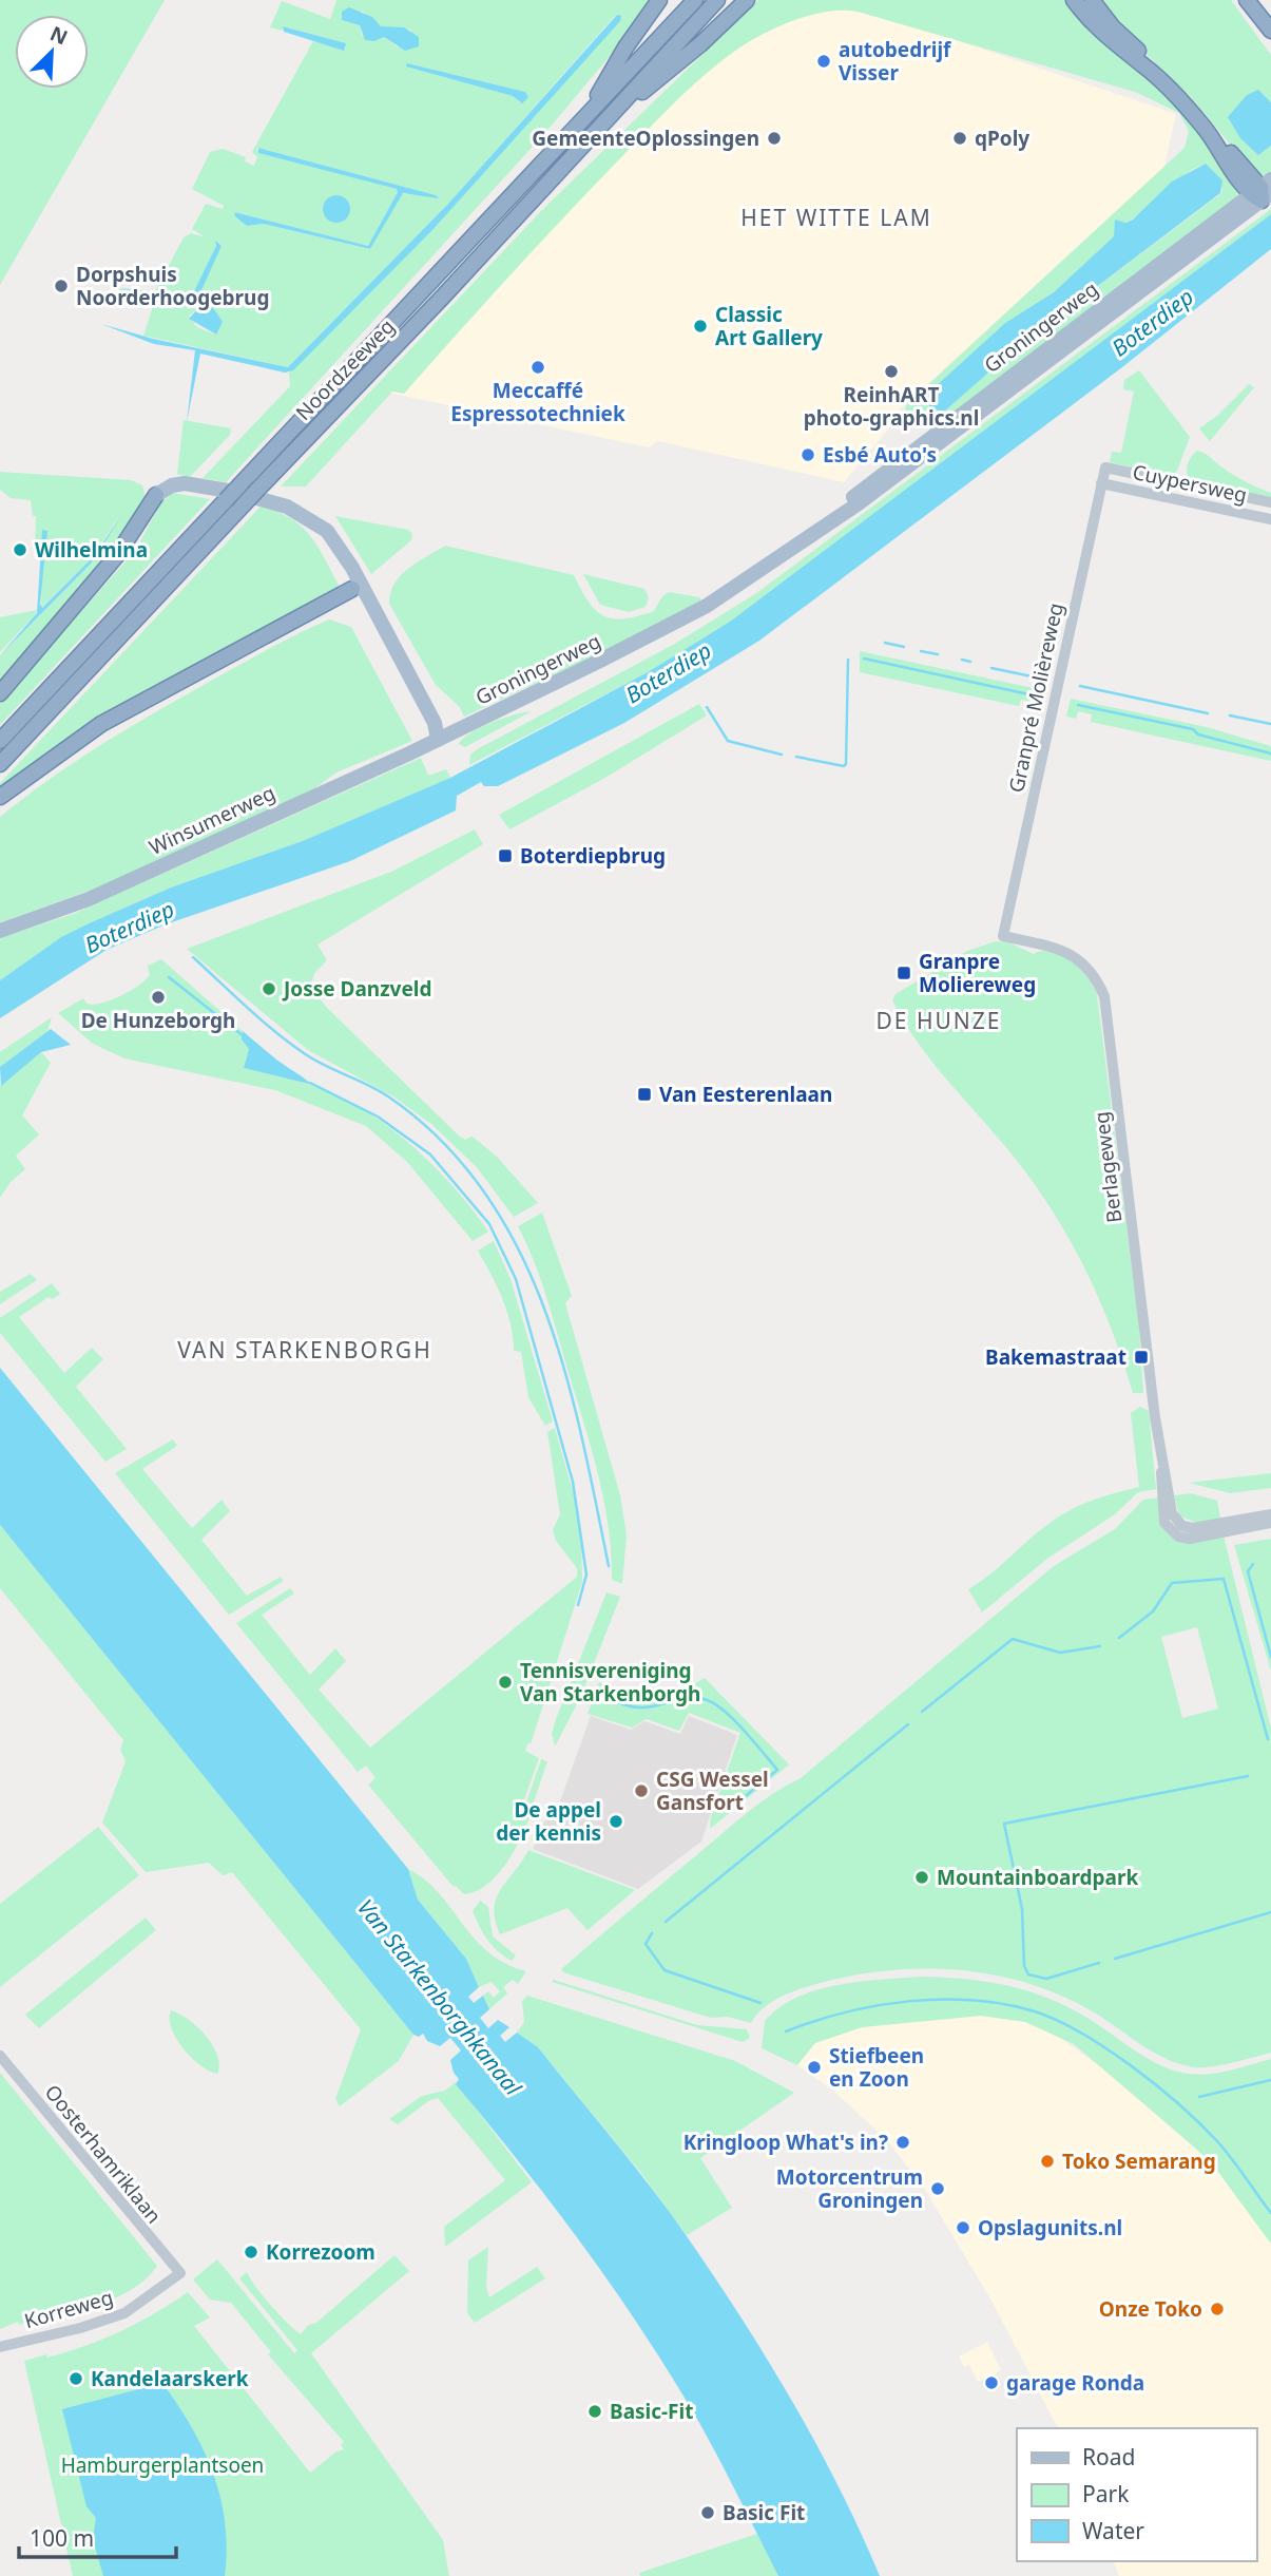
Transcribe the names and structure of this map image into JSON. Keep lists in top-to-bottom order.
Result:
{
  "streets": {
    "highway": ["Noordzeeweg"],
    "main road": ["Groningerweg", "Winsumerweg"],
    "street": [
      "Cuypersweg",
      "Granpré Molièreweg",
      "Berlageweg",
      "Oosterhamriklaan",
      "Korreweg"
    ]
  },
  "crossings": [
    ["Groningerweg", "Winsumerweg"],
    ["Cuypersweg", "Granpré Molièreweg"],
    ["Granpré Molièreweg", "Berlageweg"],
    ["Oosterhamriklaan", "Korreweg"]
  ],
  "districts": ["HET WITTE LAM", "DE HUNZE", "VAN STARKENBORGH"],
  "water": ["Boterdiep", "Van Starkenborghkanaal"],
  "parks": ["Hamburgerplantsoen"],
  "places": {
    "other": [
      "autobedrijf Visser",
      "GemeenteOplossingen",
      "qPoly",
      "Dorpshuis Noorderhoogebrug",
      "Classic Art Gallery",
      "Meccaffé Espressotechniek",
      "ReinhART photo-graphics.nl",
      "Esbé Auto's",
      "Wilhelmina",
      "Josse Danzveld",
      "De Hunzeborgh",
      "Tennisvereniging Van Starkenborgh",
      "CSG Wessel Gansfort",
      "De appel der kennis",
      "Mountainboardpark",
      "Stiefbeen en Zoon",
      "Kringloop What's in?",
      "Toko Semarang",
      "Motorcentrum Groningen",
      "Opslagunits.nl",
      "Korrezoom",
      "Onze Toko",
      "Kandelaarskerk",
      "garage Ronda",
      "Basic-Fit",
      "Basic Fit"
    ],
    "transit": [
      "Boterdiepbrug",
      "Granpre Moliereweg",
      "Van Eesterenlaan",
      "Bakemastraat"
    ]
  },
  "legend": ["Road", "Park", "Water"],
  "scale_bar": "100 m",
  "north": "top right"
}
